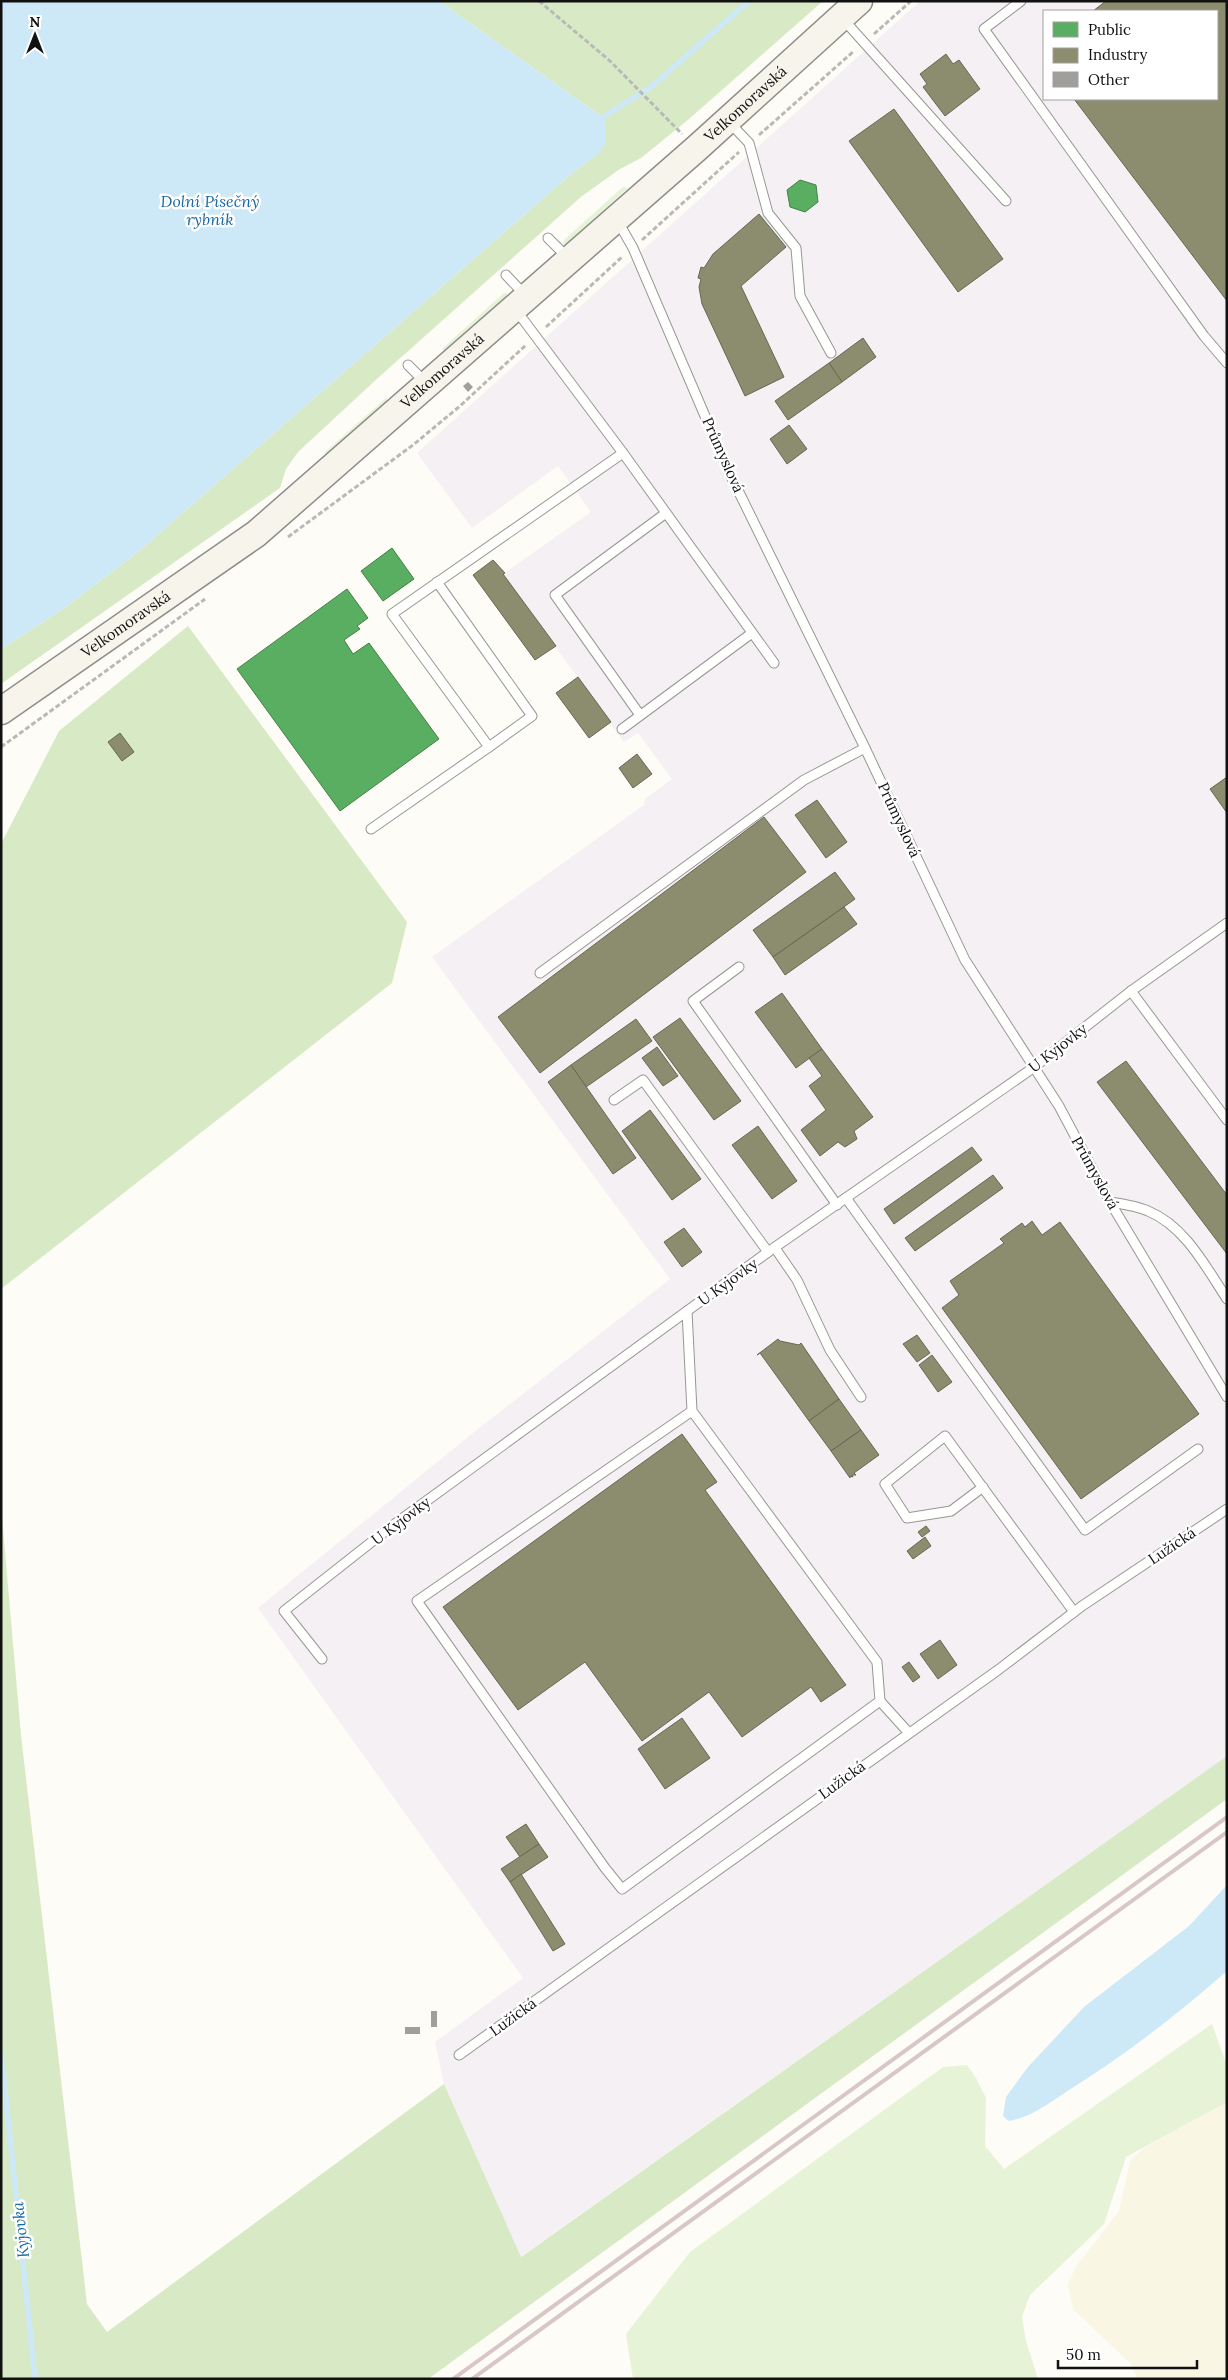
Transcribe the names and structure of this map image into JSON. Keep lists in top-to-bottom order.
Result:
{
  "streets": {
    "street": ["Velkomoravská"],
    "lane": ["Průmyslová", "U Kyjovky", "Lužická"]
  },
  "crossings": [
    ["Velkomoravská", "Průmyslová"],
    ["Průmyslová", "U Kyjovky"]
  ],
  "water": ["Dolní Písečný rybník", "Kyjovka"],
  "legend": ["Public", "Industry", "Other"],
  "scale_bar": "50 m",
  "north": "top"
}
